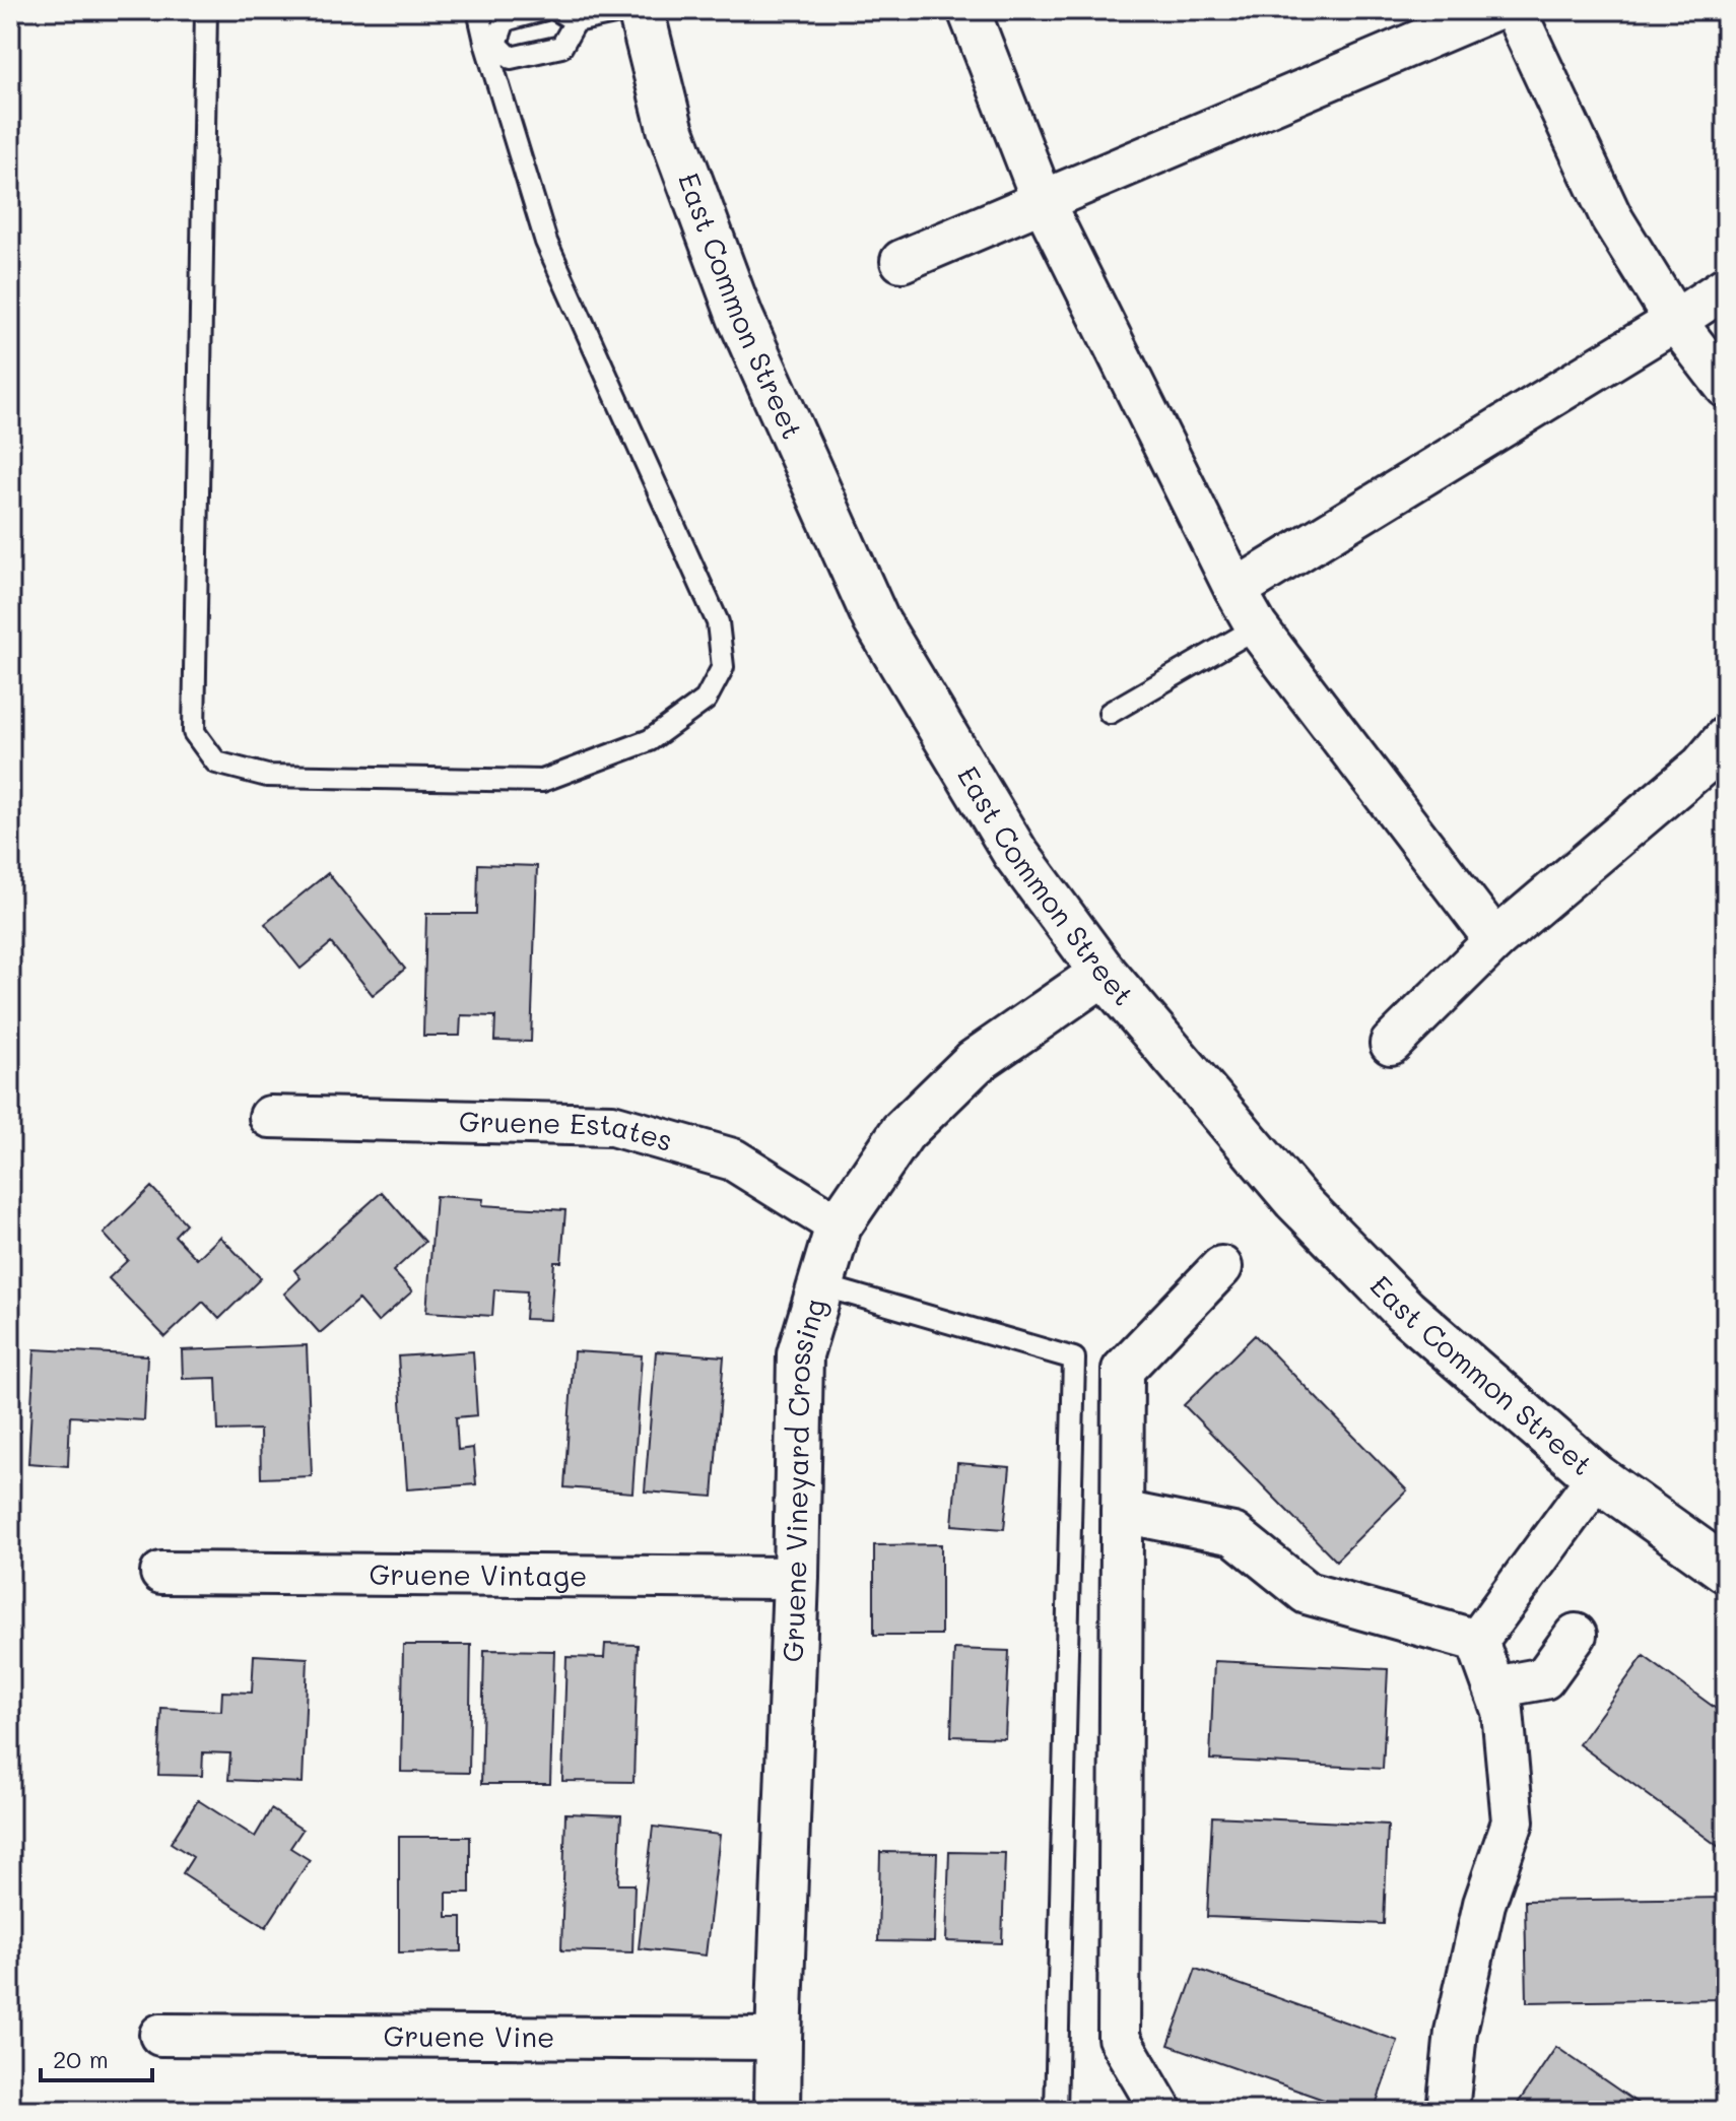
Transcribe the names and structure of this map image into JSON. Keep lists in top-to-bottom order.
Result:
{
  "streets": {
    "main road": ["East Common Street", "Gruene Vineyard Crossing"],
    "street": ["Gruene Estates", "Gruene Vintage", "Gruene Vine"]
  },
  "crossings": [
    ["East Common Street", "Gruene Vineyard Crossing"],
    ["Gruene Estates", "Gruene Vineyard Crossing"],
    ["Gruene Vineyard Crossing", "Gruene Vintage"],
    ["Gruene Vineyard Crossing", "Gruene Vine"]
  ],
  "scale_bar": "20 m"
}
